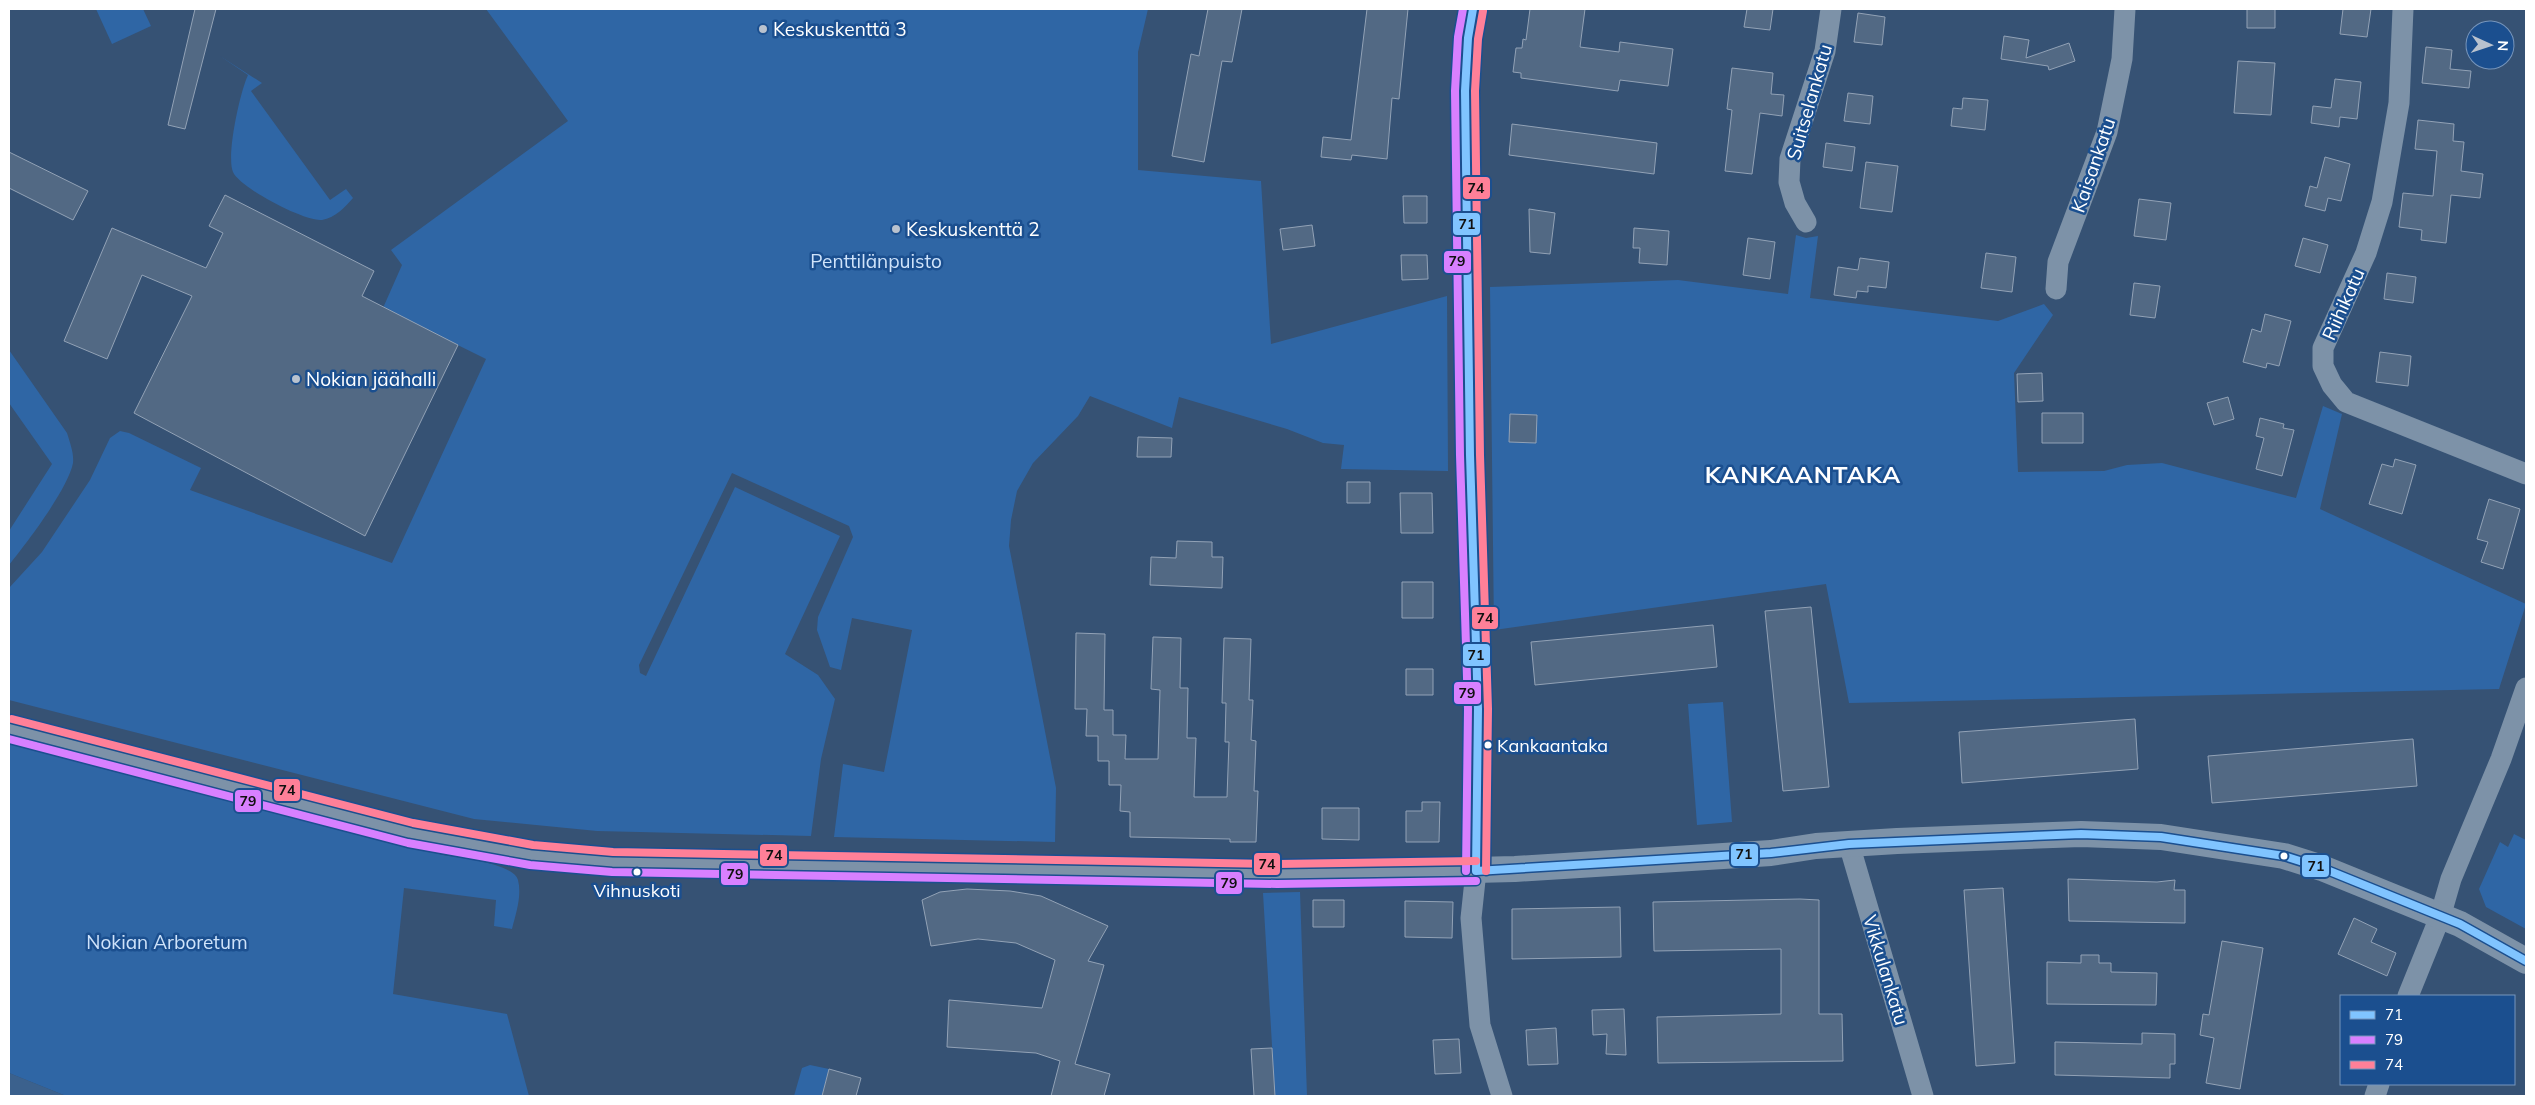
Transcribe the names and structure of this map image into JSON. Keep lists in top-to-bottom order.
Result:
{
  "streets": {
    "street": [
      "Suitselankatu",
      "Kaisankatu",
      "Riihikatu",
      "Vikkulankatu"
    ]
  },
  "districts": ["KANKAANTAKA"],
  "parks": ["Penttilänpuisto", "Nokian Arboretum"],
  "places": [
    "Keskuskenttä 3",
    "Keskuskenttä 2",
    "Nokian jäähalli",
    "Kankaantaka",
    "Vihnuskoti"
  ],
  "lines": ["transit line 71", "transit line 79", "transit line 74"],
  "legend": ["71", "79", "74"],
  "north": "right"
}
